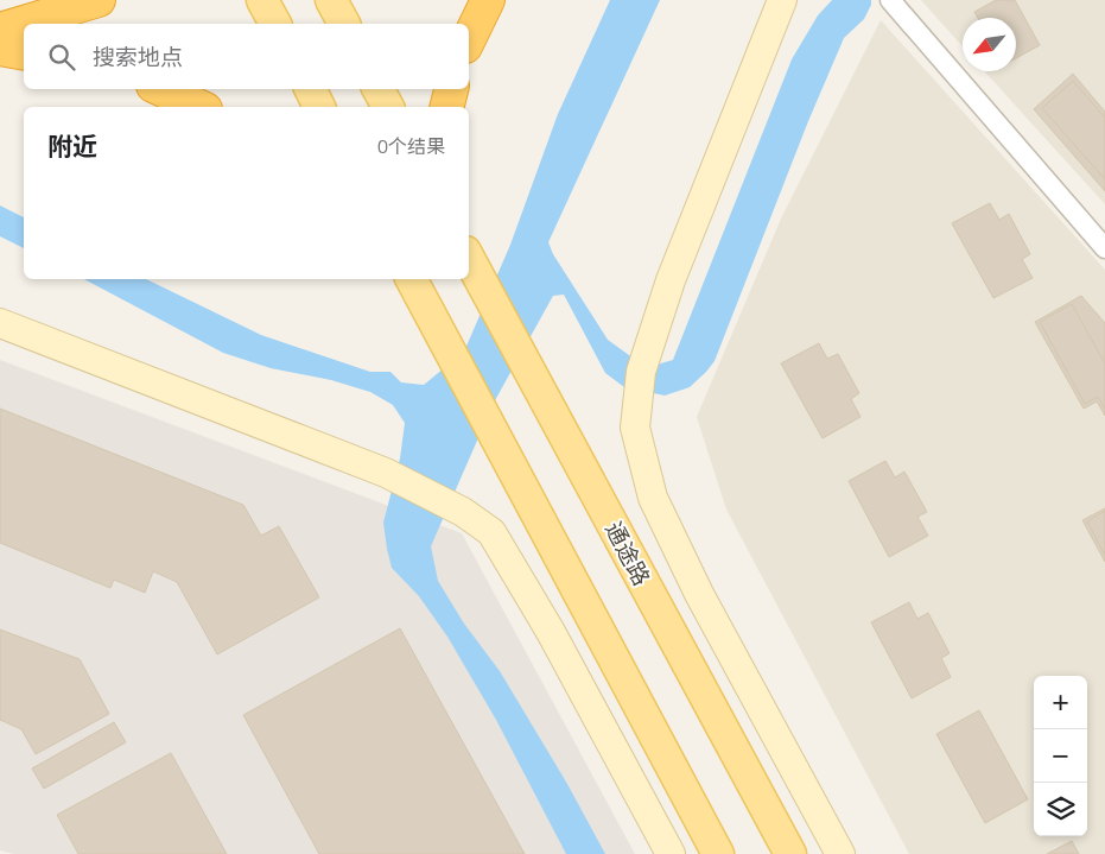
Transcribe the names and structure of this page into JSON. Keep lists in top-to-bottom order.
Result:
{
  "streets": {
    "main road": ["通途路"]
  },
  "north": "bottom left",
  "page": {
    "search": "搜索地点",
    "heading": ["附近", "0个结果"],
    "map_buttons": ["+", "−"]
  }
}
